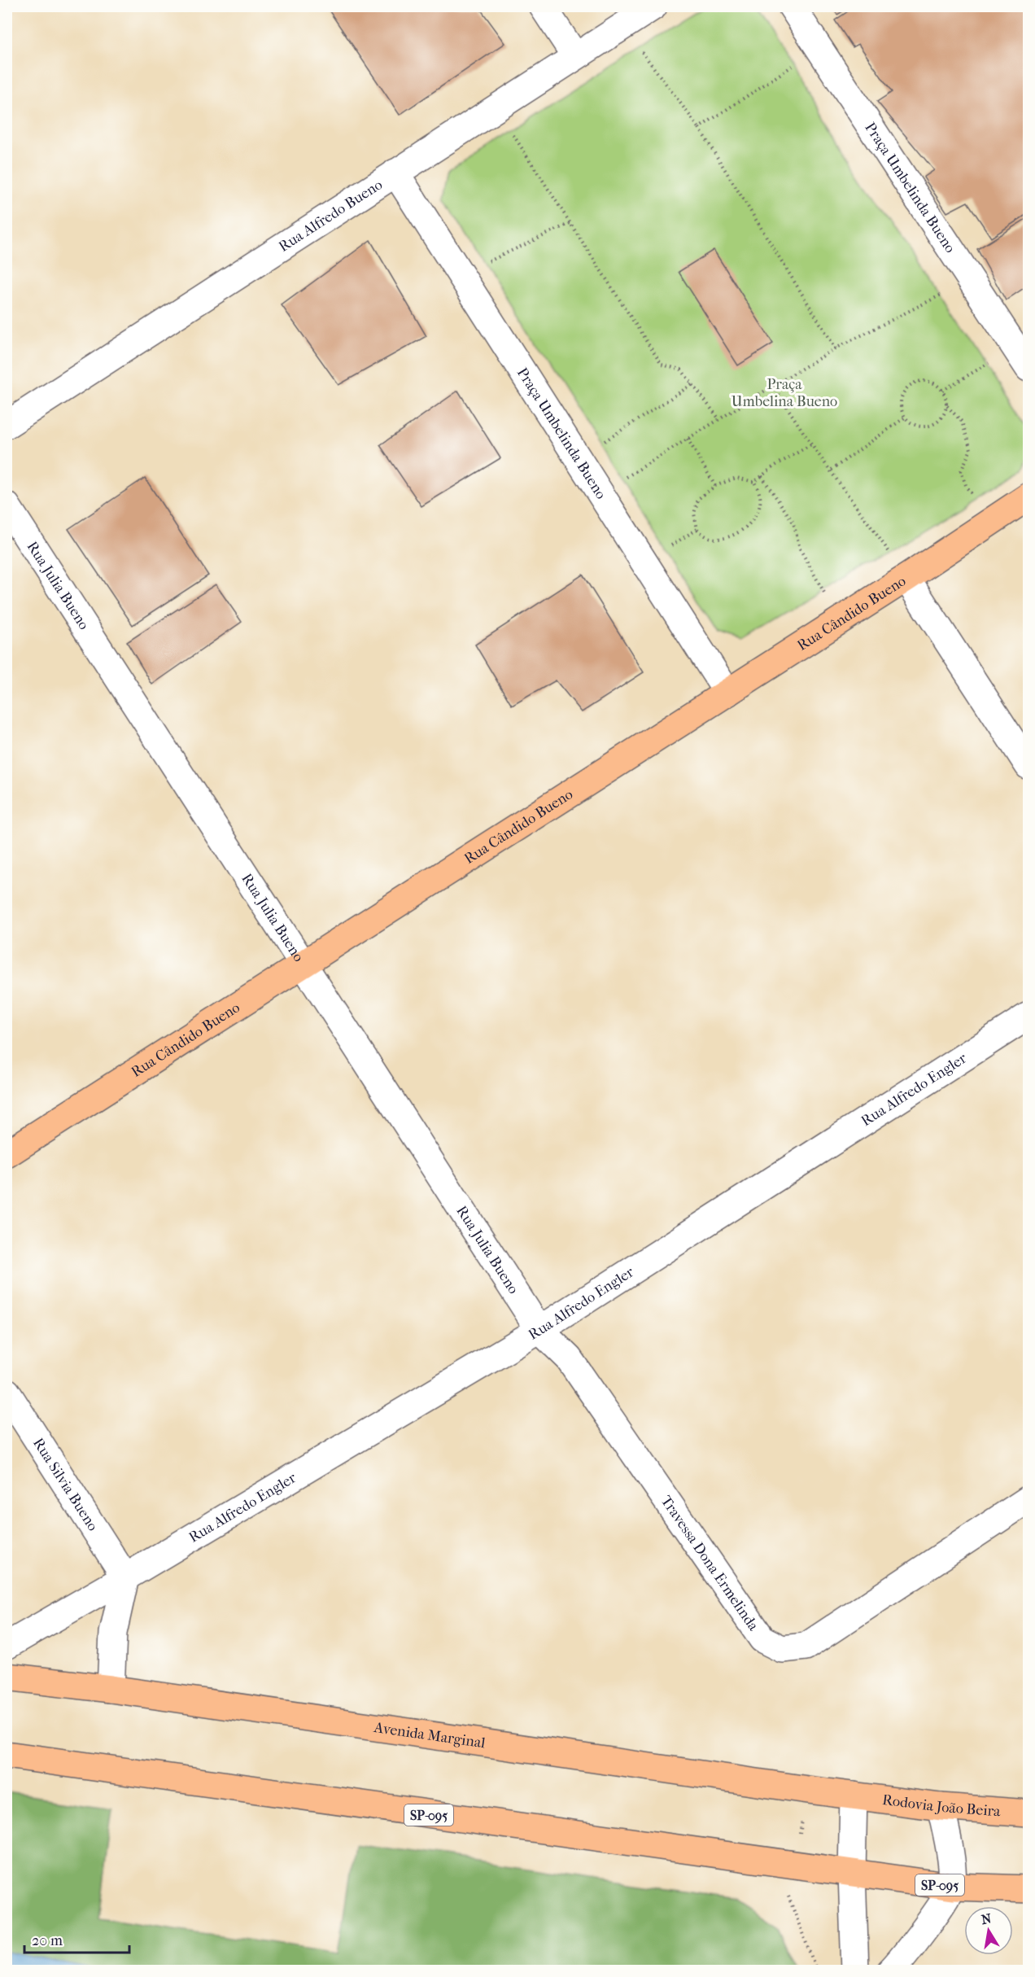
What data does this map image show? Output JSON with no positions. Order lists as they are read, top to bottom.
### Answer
{
  "streets": {
    "main road": [
      "Rua Cândido Bueno",
      "Avenida Marginal",
      "Rodovia João Beira",
      "SP-095"
    ],
    "street": [
      "Praça Umbelinda Bueno",
      "Rua Alfredo Bueno",
      "Rua Julia Bueno",
      "Rua Alfredo Engler",
      "Rua Silvia Bueno",
      "Travessa Dona Ermelinda"
    ]
  },
  "crossings": [
    ["Praça Umbelinda Bueno", "Rua Alfredo Bueno"],
    ["Praça Umbelinda Bueno", "Rua Cândido Bueno"],
    ["Rua Julia Bueno", "Rua Cândido Bueno"],
    ["Rua Julia Bueno", "Rua Alfredo Engler"],
    ["Rua Julia Bueno", "Travessa Dona Ermelinda"],
    ["Rua Alfredo Engler", "Rua Silvia Bueno"],
    ["Rua Alfredo Engler", "Travessa Dona Ermelinda"],
    ["Avenida Marginal", "Rodovia João Beira"]
  ],
  "parks": ["Praça Umbelina Bueno"],
  "scale_bar": "20 m",
  "north": "top"
}
